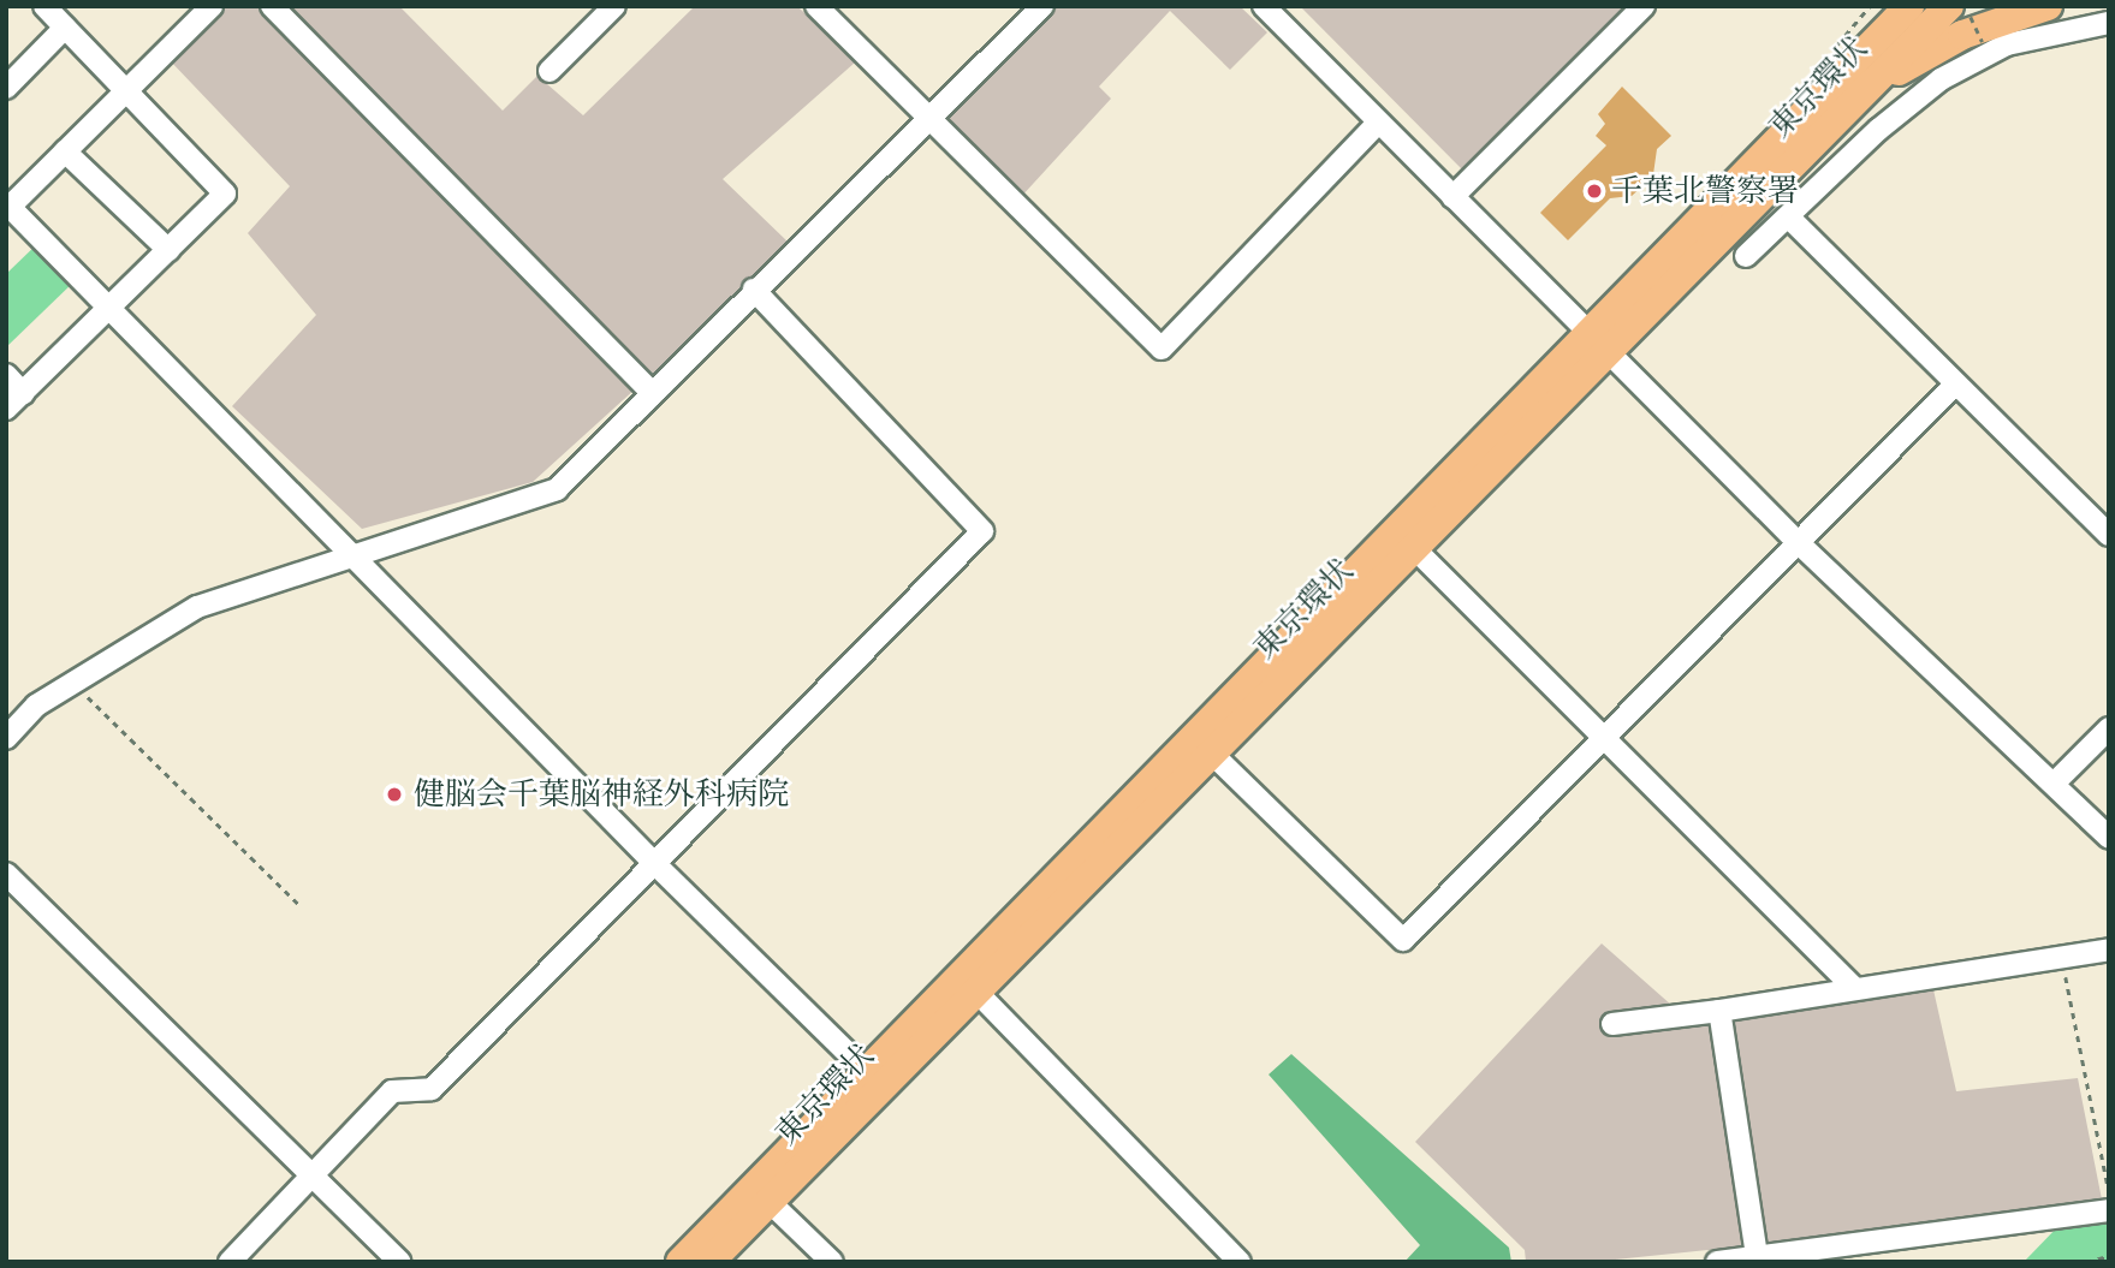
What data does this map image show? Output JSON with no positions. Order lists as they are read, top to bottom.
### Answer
{
  "streets": {
    "highway": ["東京環状"]
  },
  "places": ["千葉北警察署", "健脳会千葉脳神経外科病院"]
}
